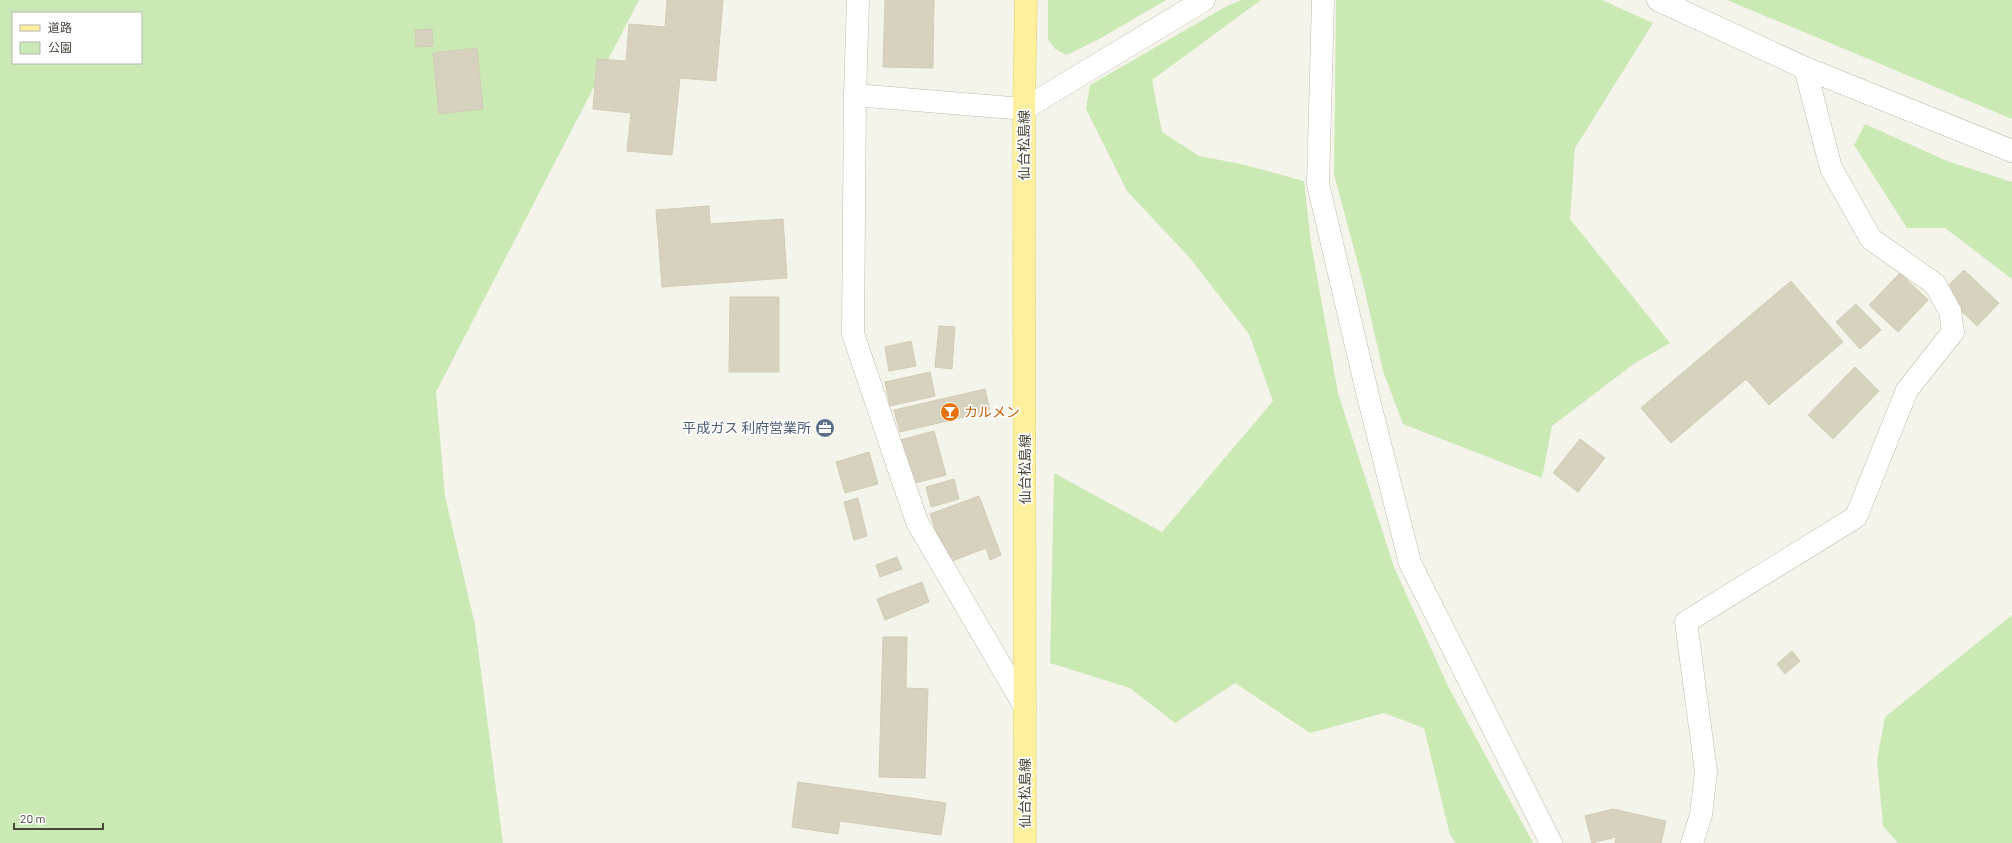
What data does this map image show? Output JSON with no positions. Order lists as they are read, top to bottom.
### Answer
{
  "streets": {
    "main road": ["仙台松島線"]
  },
  "places": {
    "bar": ["カルメン"],
    "office": ["平成ガス 利府営業所"]
  },
  "legend": ["道路", "公園"],
  "scale_bar": "20 m"
}
